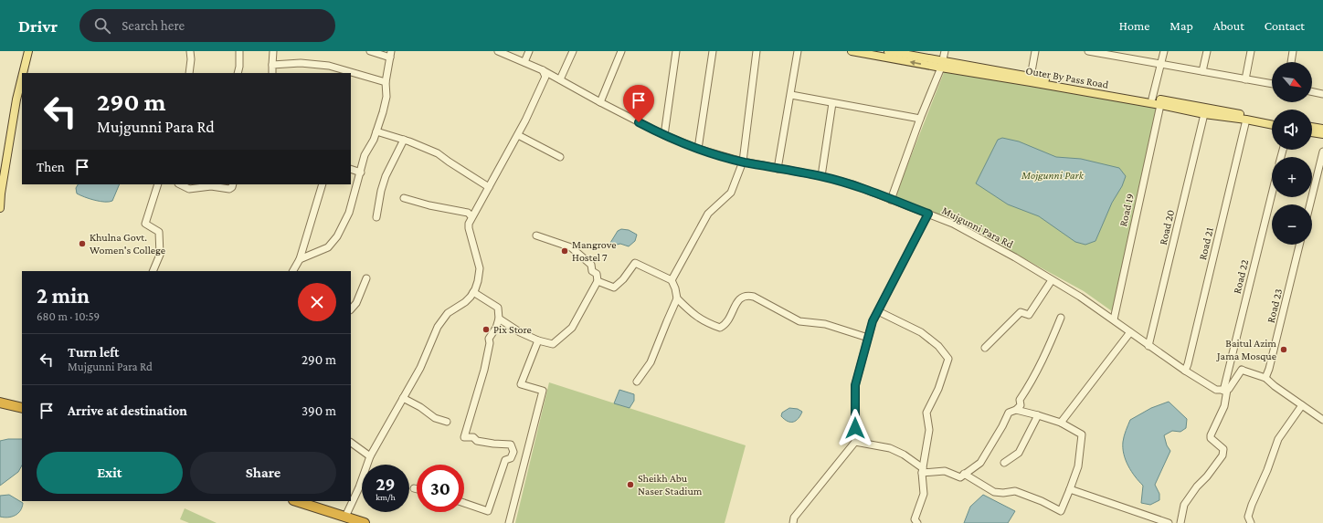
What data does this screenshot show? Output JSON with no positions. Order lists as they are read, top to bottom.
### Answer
{
  "streets": {
    "main road": ["Outer By Pass Road"],
    "street": [
      "Road 19",
      "Mujgunni Para Rd",
      "Road 20",
      "Road 21",
      "Road 22",
      "Road 23"
    ]
  },
  "crossings": [
    ["Outer By Pass Road", "Road 19"],
    ["Outer By Pass Road", "Road 20"],
    ["Outer By Pass Road", "Road 21"],
    ["Road 19", "Mujgunni Para Rd"],
    ["Mujgunni Para Rd", "Road 20"],
    ["Mujgunni Para Rd", "Road 21"],
    ["Mujgunni Para Rd", "Road 22"]
  ],
  "parks": ["Mojgunni Park"],
  "places": [
    "Khulna Govt. Women's College",
    "Mangrove Hostel 7",
    "Pix Store",
    "Baitul Azim Jama Mosque",
    "Sheikh Abu Naser Stadium"
  ],
  "north": "bottom right",
  "page": {
    "header": "Drivr",
    "search": "Search here",
    "nav": [
      "Home",
      "Map",
      "About",
      "Contact"
    ],
    "map_buttons": ["+", "−"],
    "turn": ["290 m", "Mujgunni Para Rd"],
    "then": "Then",
    "heading": ["2 min", "680 m · 10:59"],
    "list": [
      {
        "name": "Turn left",
        "note": "Mujgunni Para Rd",
        "value": "290 m"
      },
      {
        "name": "Arrive at destination",
        "value": "390 m"
      }
    ],
    "buttons": ["Exit", "Share"],
    "speed": "29 km/h",
    "limit": "30"
  }
}
